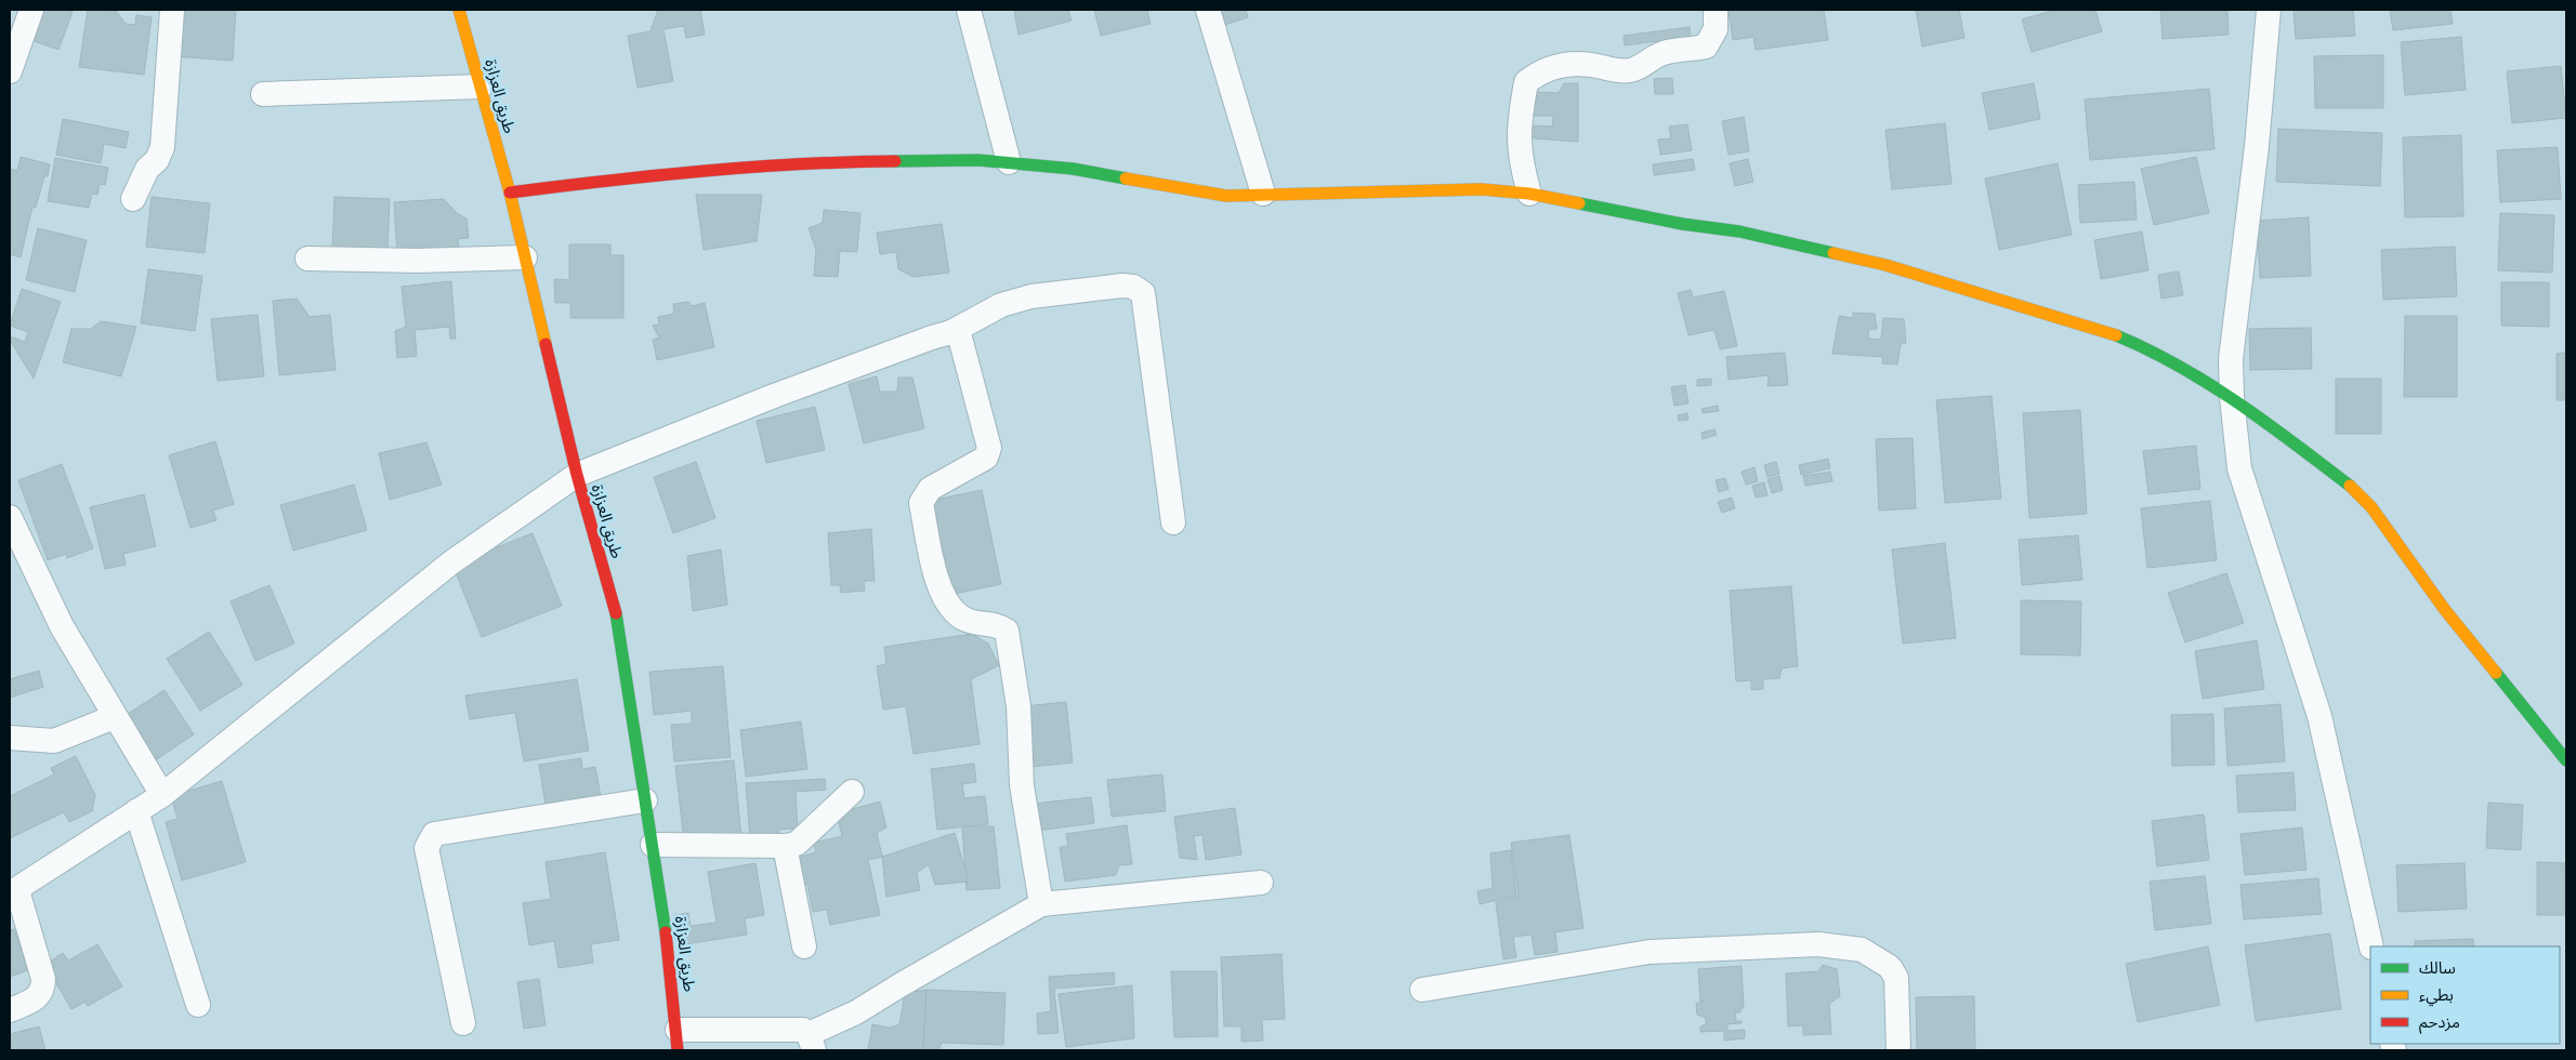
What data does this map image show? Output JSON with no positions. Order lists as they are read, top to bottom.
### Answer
{
  "streets": {
    "street": ["طريق العزازة"]
  },
  "legend": ["سالك", "بطيء", "مزدحم"]
}
